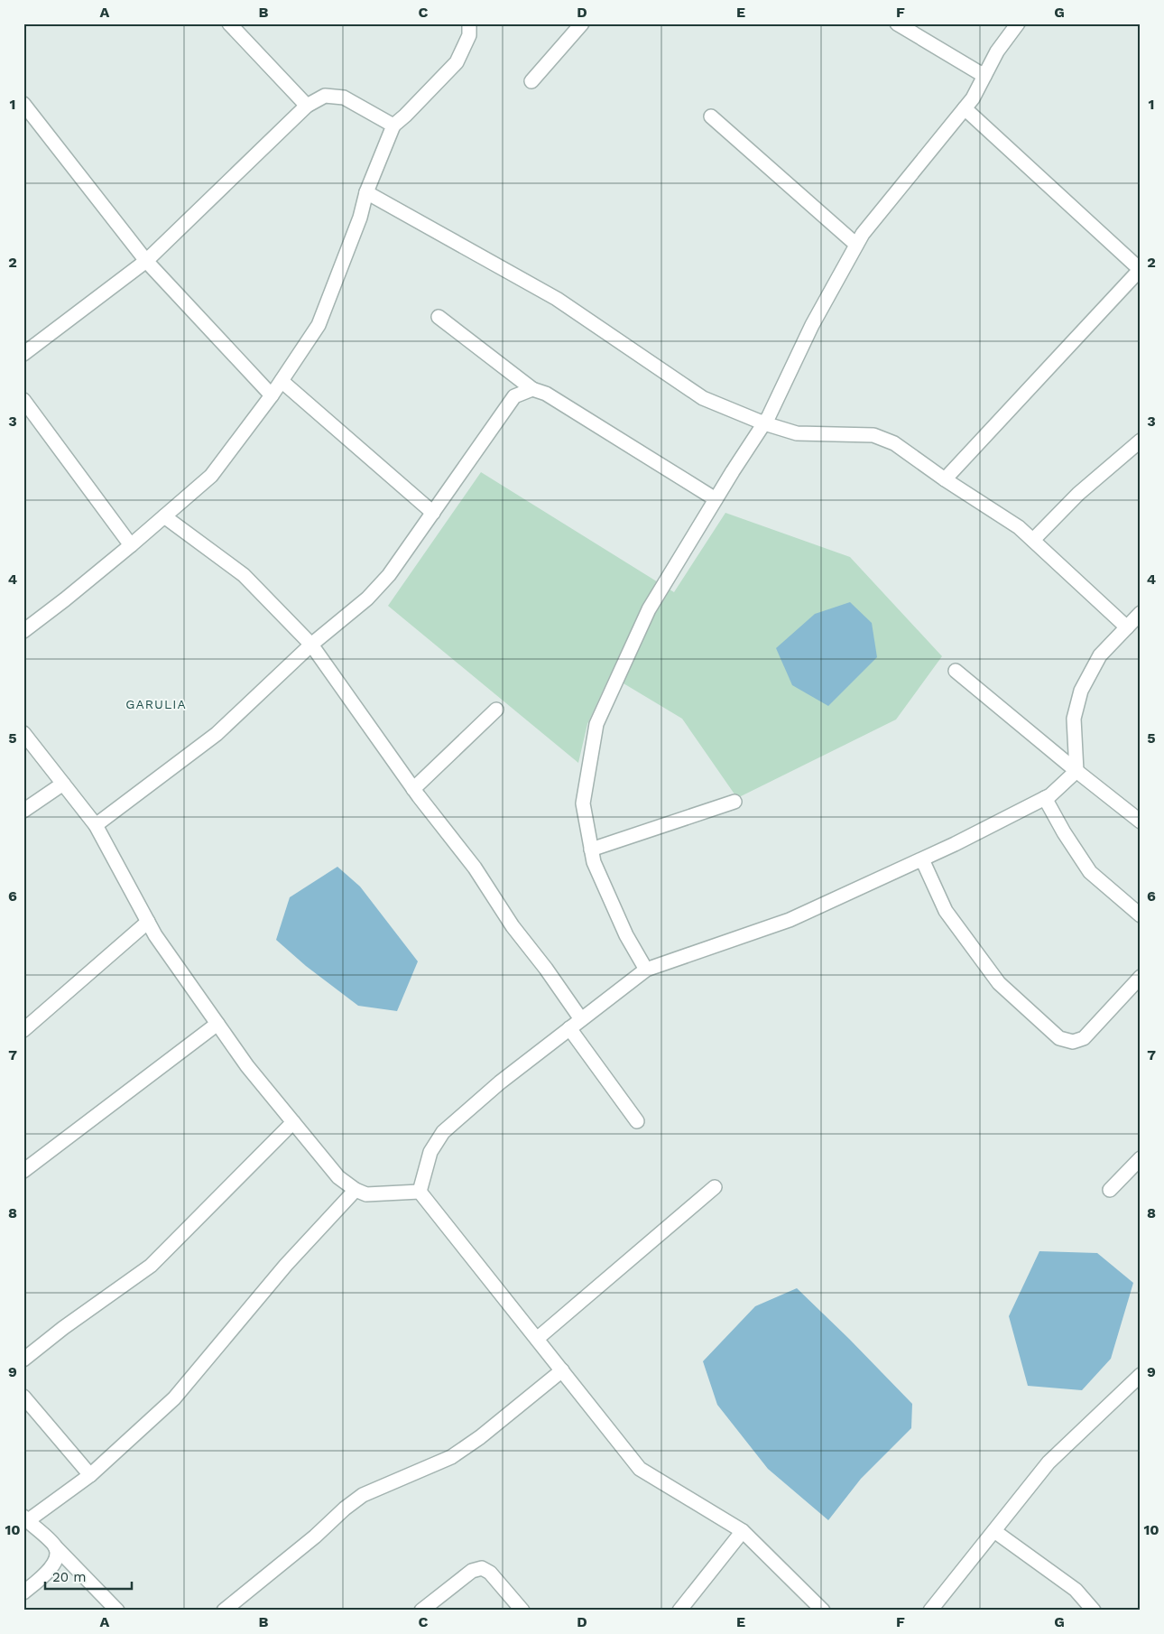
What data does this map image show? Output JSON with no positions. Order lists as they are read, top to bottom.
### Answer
{
  "districts": ["GARULIA"],
  "scale_bar": "20 m",
  "grid": {
    "columns": [
      "A",
      "B",
      "C",
      "D",
      "E",
      "F",
      "G"
    ],
    "rows": [
      "1",
      "2",
      "3",
      "4",
      "5",
      "6",
      "7",
      "8",
      "9",
      "10"
    ]
  }
}
